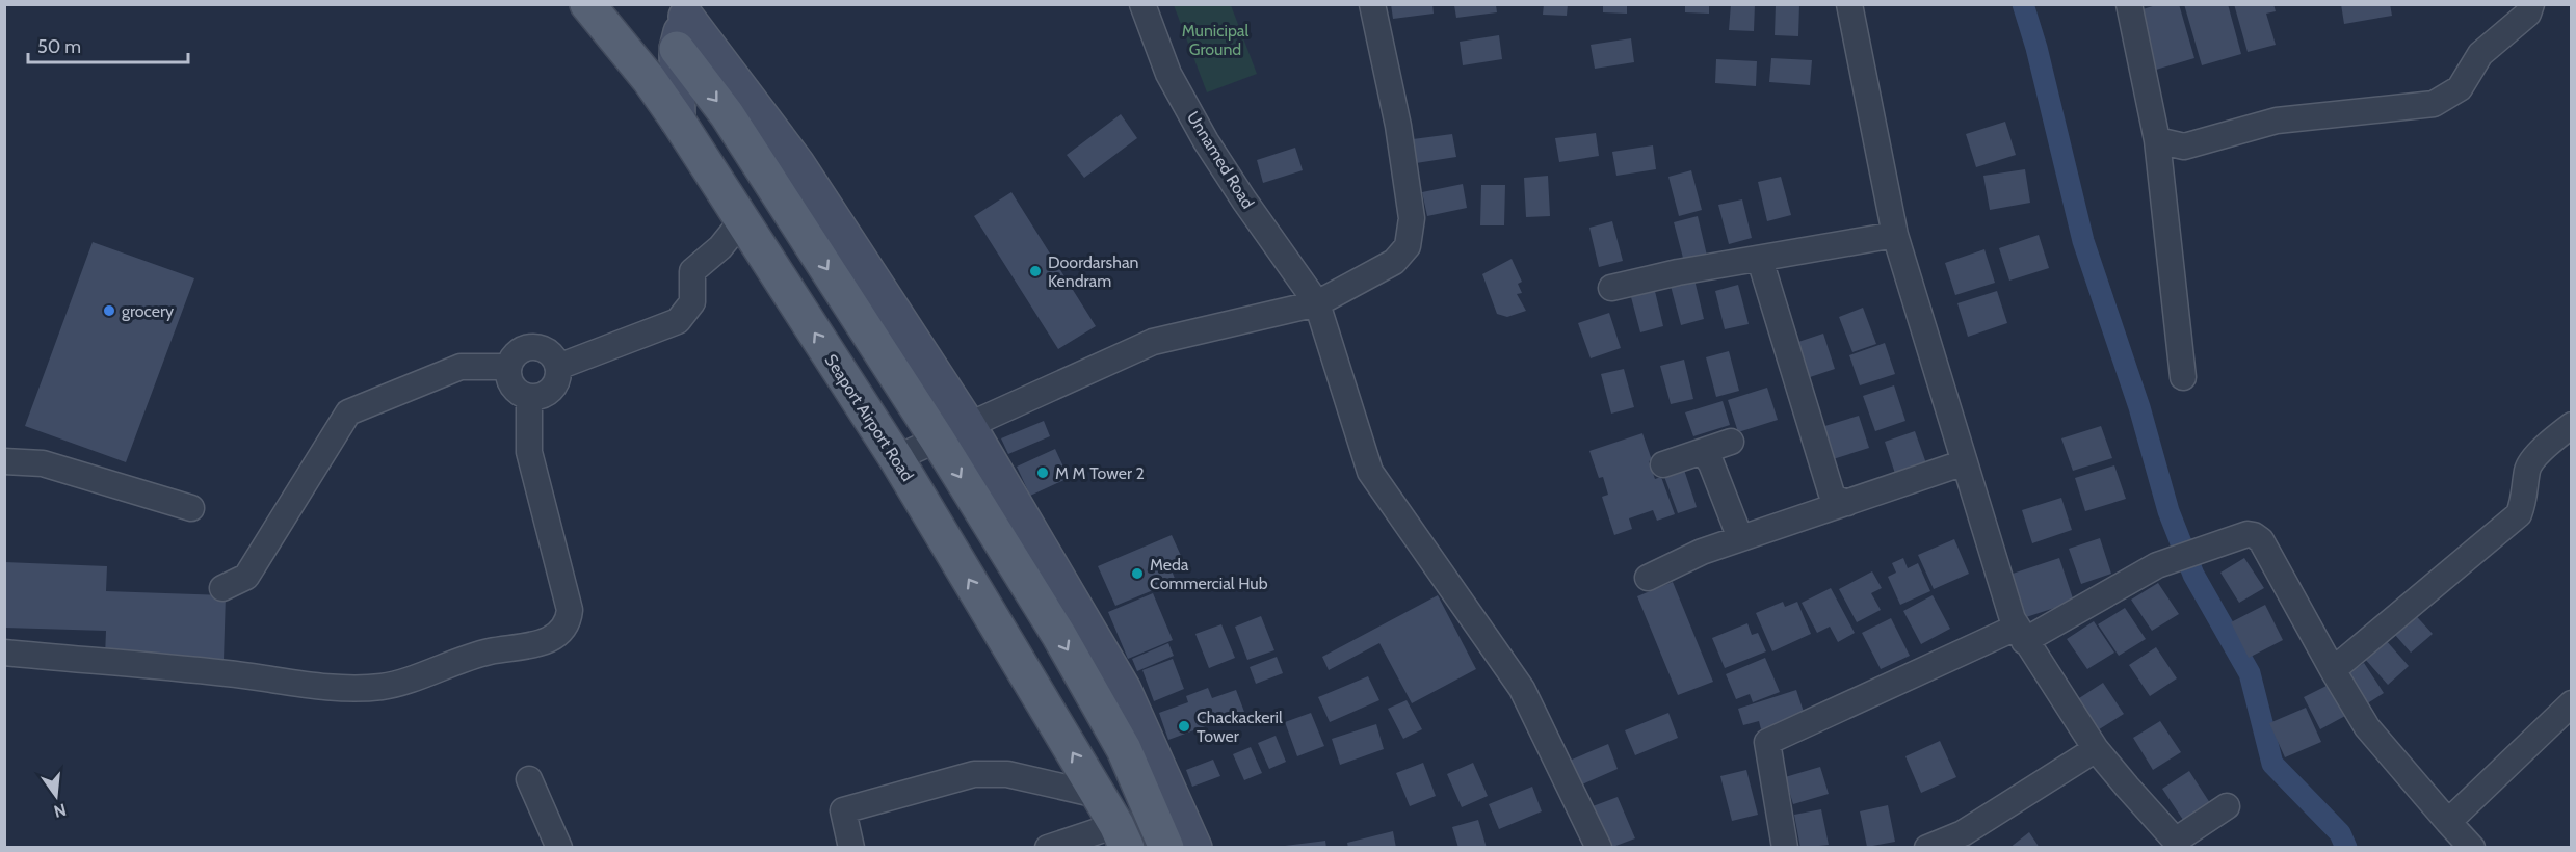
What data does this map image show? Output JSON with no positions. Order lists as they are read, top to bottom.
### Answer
{
  "streets": {
    "main road": ["Seaport Airport Road"],
    "street": ["Unnamed Road"]
  },
  "parks": ["Municipal Ground"],
  "places": [
    "Doordarshan Kendram",
    "grocery",
    "M M Tower 2",
    "Meda Commercial Hub",
    "Chackackeril Tower"
  ],
  "scale_bar": "50 m",
  "north": "bottom"
}
